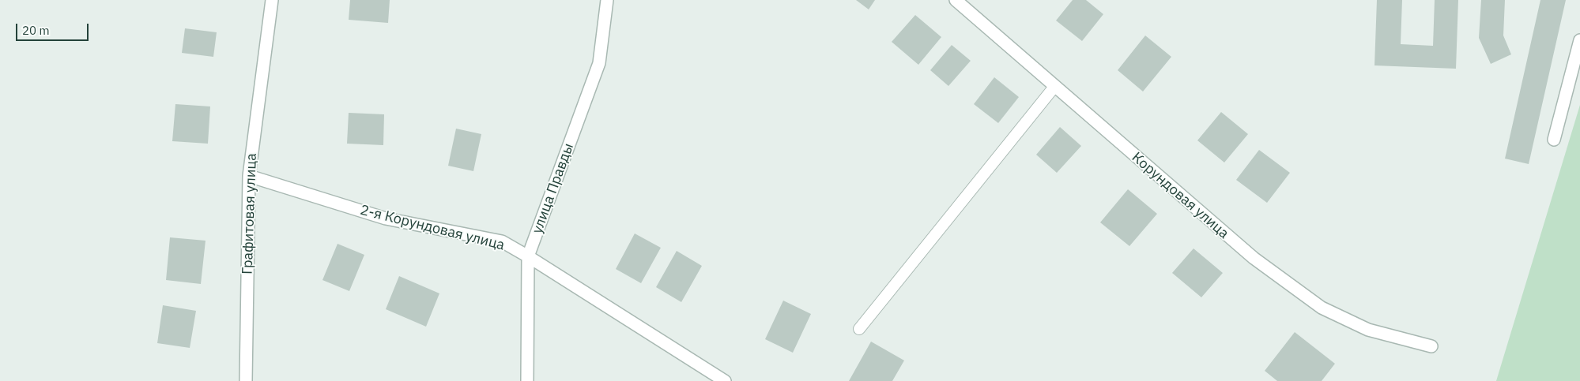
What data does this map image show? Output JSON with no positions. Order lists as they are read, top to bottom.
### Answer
{
  "streets": {
    "street": [
      "улица Правды",
      "Корундовая улица",
      "Графитовая улица",
      "2-я Корундовая улица"
    ]
  },
  "crossings": [
    ["улица Правды", "2-я Корундовая улица"],
    ["Графитовая улица", "2-я Корундовая улица"]
  ],
  "scale_bar": "20 m"
}
